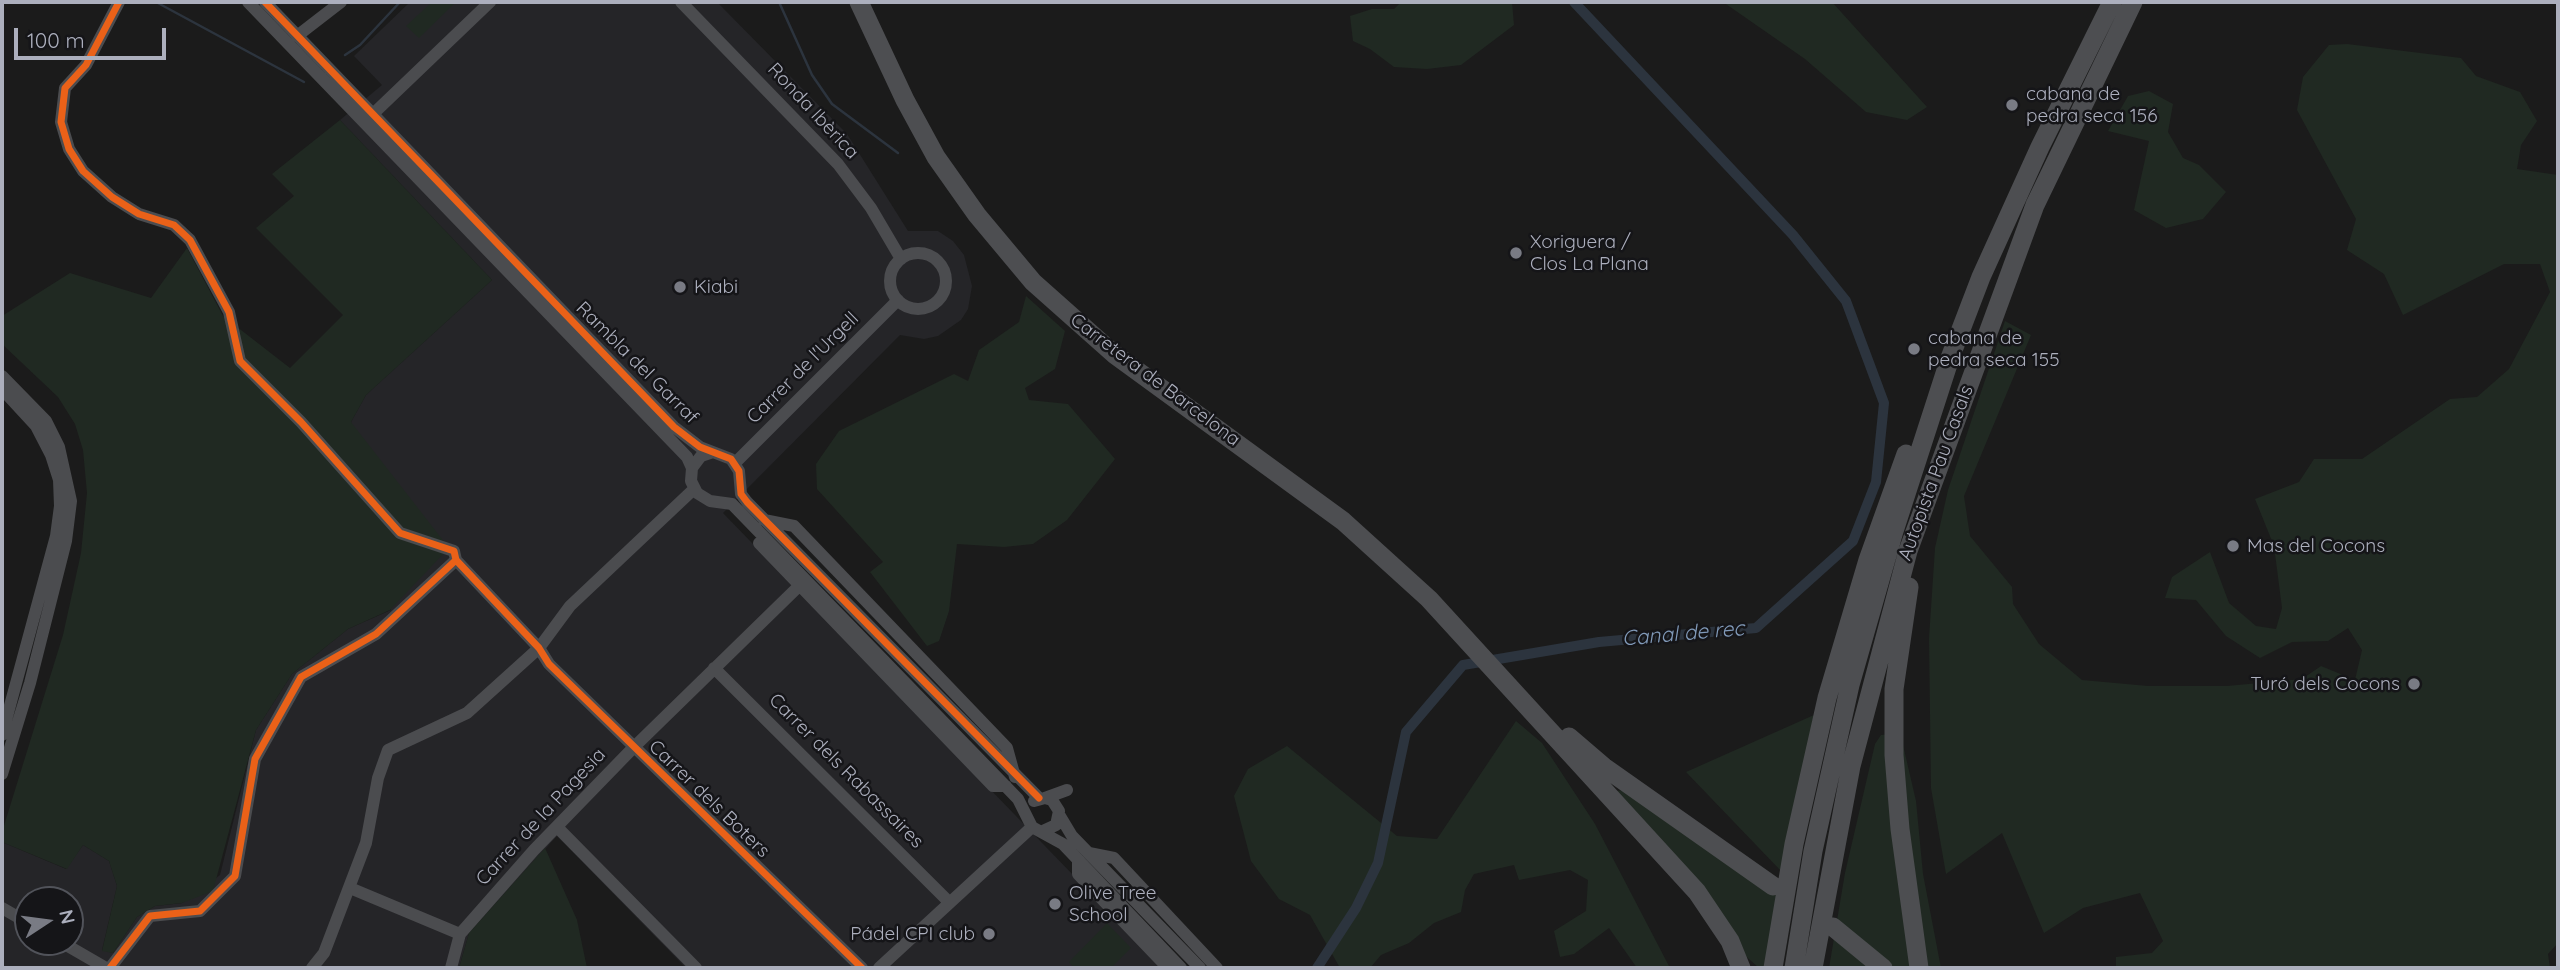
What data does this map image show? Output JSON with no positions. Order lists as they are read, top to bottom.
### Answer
{
  "streets": {
    "highway": ["Carretera de Barcelona", "Autopista Pau Casals"],
    "street": [
      "Ronda Ibèrica",
      "Rambla del Garraf",
      "Carrer de l'Urgell",
      "Carrer dels Rabassaires",
      "Carrer dels Boters",
      "Carrer de la Pagesia"
    ]
  },
  "crossings": [
    ["Ronda Ibèrica", "Carrer de l'Urgell"],
    ["Rambla del Garraf", "Carrer de l'Urgell"],
    ["Carrer dels Rabassaires", "Carrer de la Pagesia"],
    ["Carrer dels Boters", "Carrer de la Pagesia"]
  ],
  "water": ["Canal de rec"],
  "places": [
    "cabana de pedra seca 156",
    "Xoriguera / Clos La Plana",
    "Kiabi",
    "cabana de pedra seca 155",
    "Mas del Cocons",
    "Turó dels Cocons",
    "Olive Tree School",
    "Pádel CPI club"
  ],
  "scale_bar": "100 m",
  "north": "right"
}
